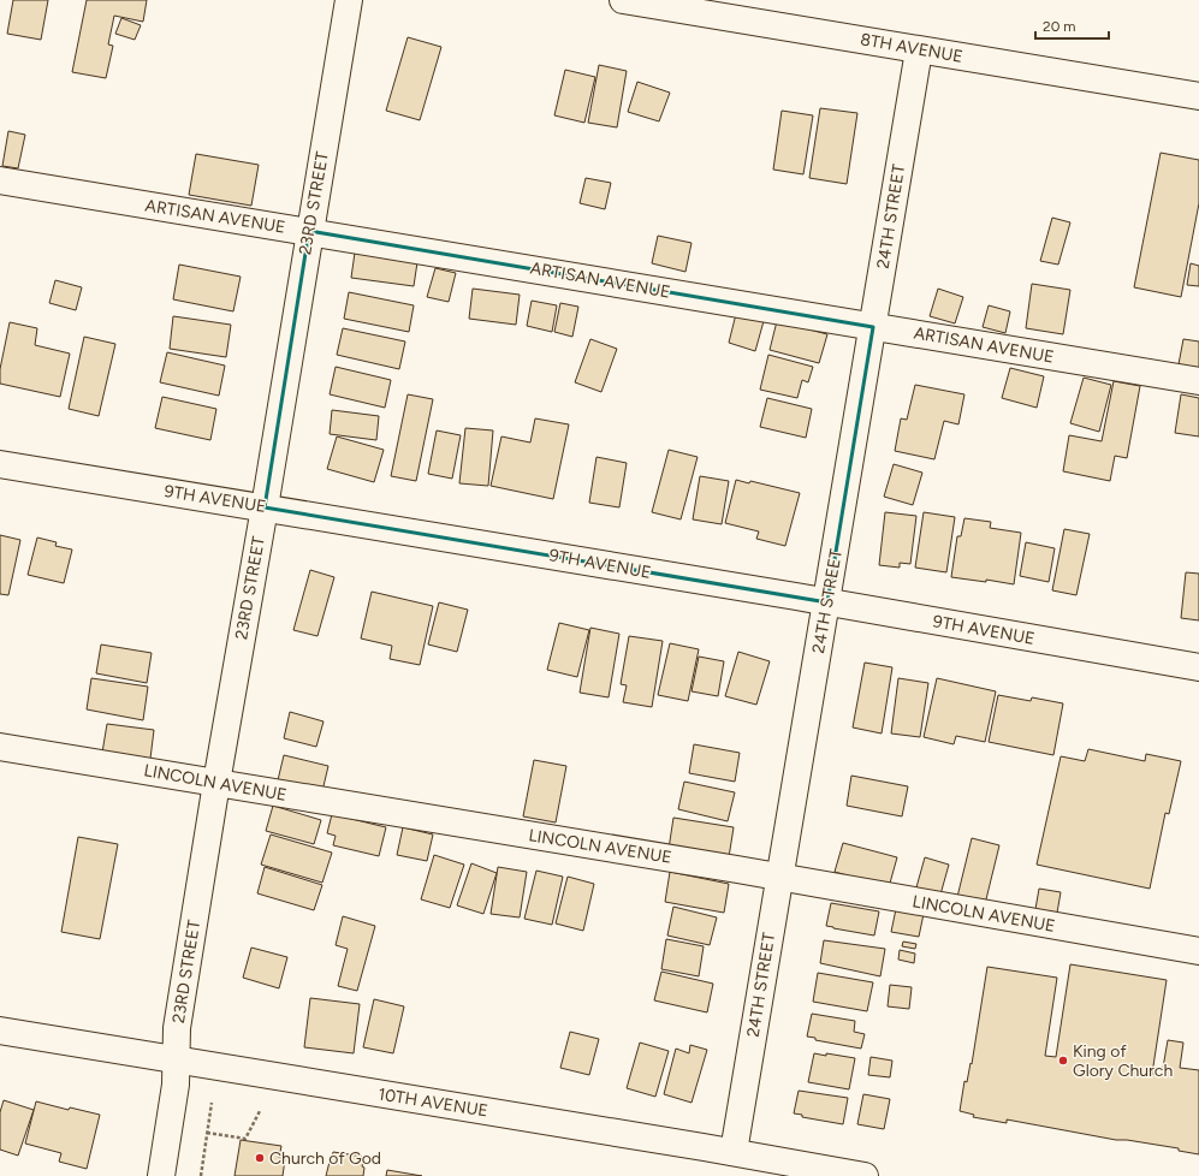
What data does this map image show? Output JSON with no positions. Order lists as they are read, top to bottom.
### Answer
{
  "streets": {
    "street": [
      "8TH AVENUE",
      "23RD STREET",
      "ARTISAN AVENUE",
      "24TH STREET",
      "9TH AVENUE",
      "LINCOLN AVENUE",
      "10TH AVENUE"
    ]
  },
  "crossings": [
    ["8TH AVENUE", "24TH STREET"],
    ["23RD STREET", "ARTISAN AVENUE"],
    ["23RD STREET", "9TH AVENUE"],
    ["23RD STREET", "LINCOLN AVENUE"],
    ["23RD STREET", "10TH AVENUE"],
    ["ARTISAN AVENUE", "24TH STREET"],
    ["24TH STREET", "9TH AVENUE"],
    ["24TH STREET", "LINCOLN AVENUE"],
    ["24TH STREET", "10TH AVENUE"]
  ],
  "places": ["King of Glory Church", "Church of God"],
  "scale_bar": "20 m"
}
